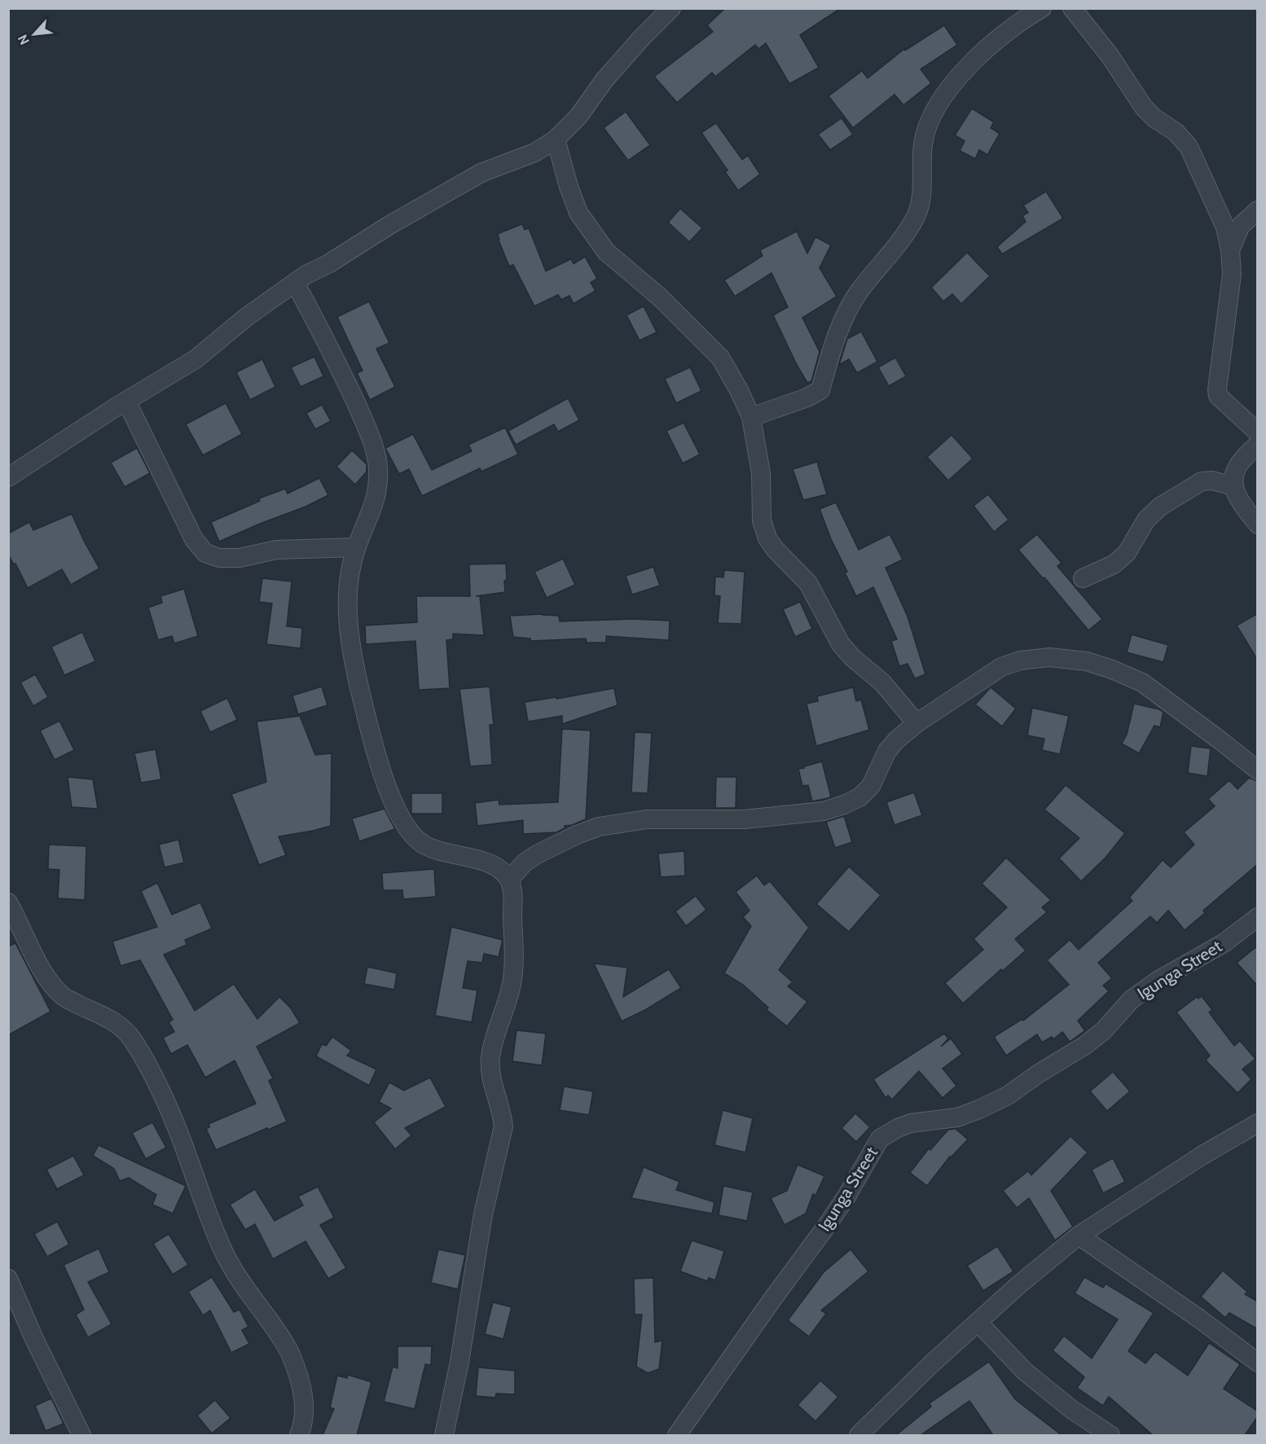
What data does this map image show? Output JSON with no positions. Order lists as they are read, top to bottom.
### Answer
{
  "streets": {
    "street": ["Igunga Street"]
  },
  "north": "bottom left"
}
